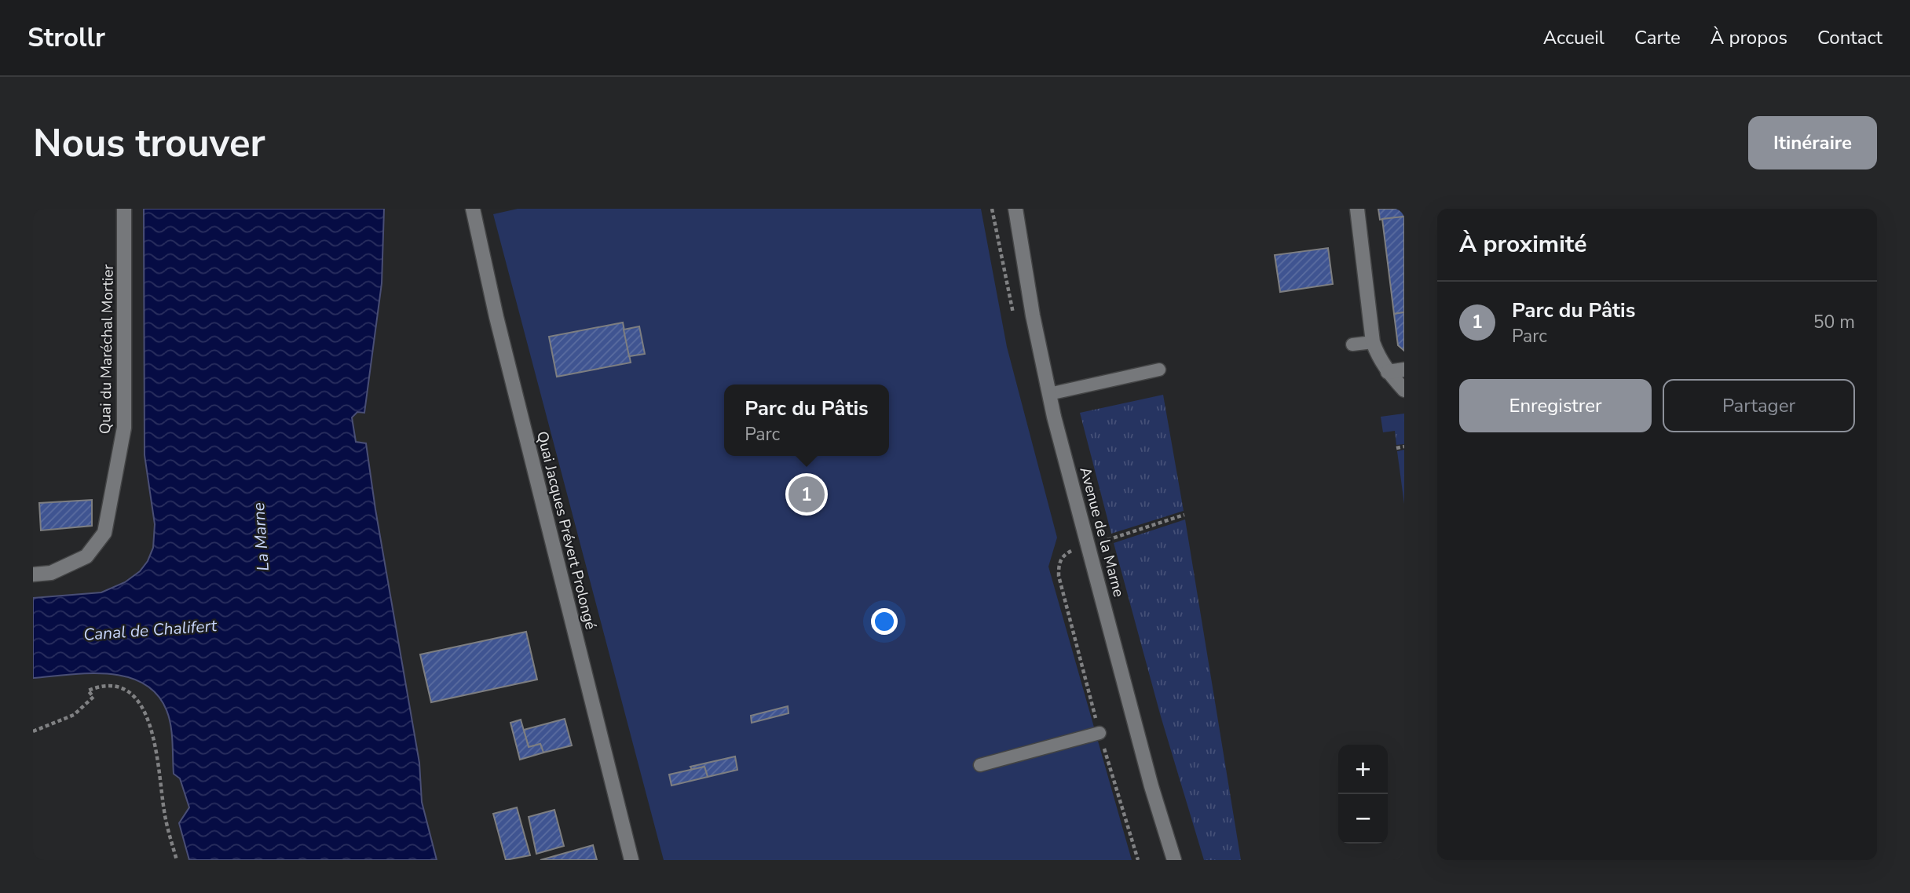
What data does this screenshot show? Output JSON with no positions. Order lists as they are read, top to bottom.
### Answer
{
  "streets": {
    "street": ["Quai du Maréchal Mortier", "Quai Jacques Prévert Prolongé", "Avenue de la Marne"]
  },
  "water": ["La Marne", "Canal de Chalifert"],
  "page": {
    "header": "Strollr",
    "nav": [
      "Accueil",
      "Carte",
      "À propos",
      "Contact"
    ],
    "buttons": [
      "Itinéraire",
      ["Enregistrer", "Partager"]
    ],
    "title": "Nous trouver",
    "heading": "À proximité",
    "list": [
      {
        "mark": "1",
        "name": "Parc du Pâtis",
        "note": "Parc",
        "value": "50 m"
      }
    ],
    "popup": ["Parc du Pâtis", "Parc"],
    "pins": "1",
    "map_buttons": ["+", "−"]
  }
}
